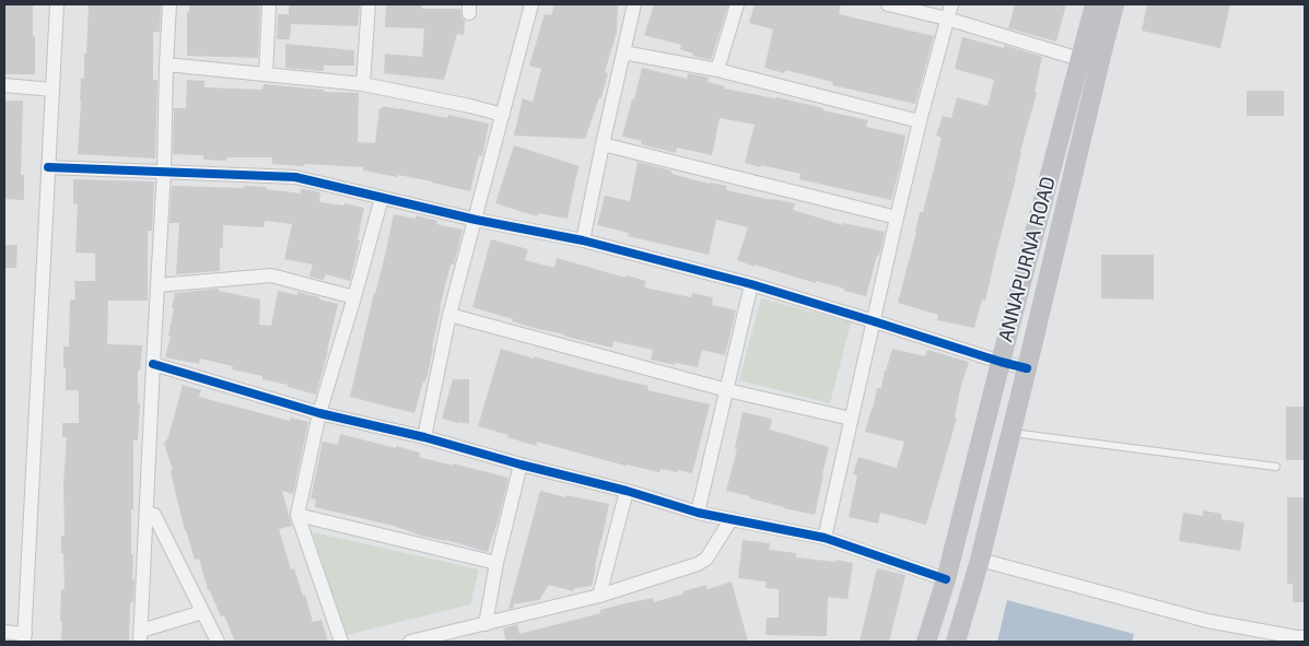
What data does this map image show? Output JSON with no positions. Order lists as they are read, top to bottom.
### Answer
{
  "streets": {
    "main road": ["ANNAPURNA ROAD"]
  }
}
